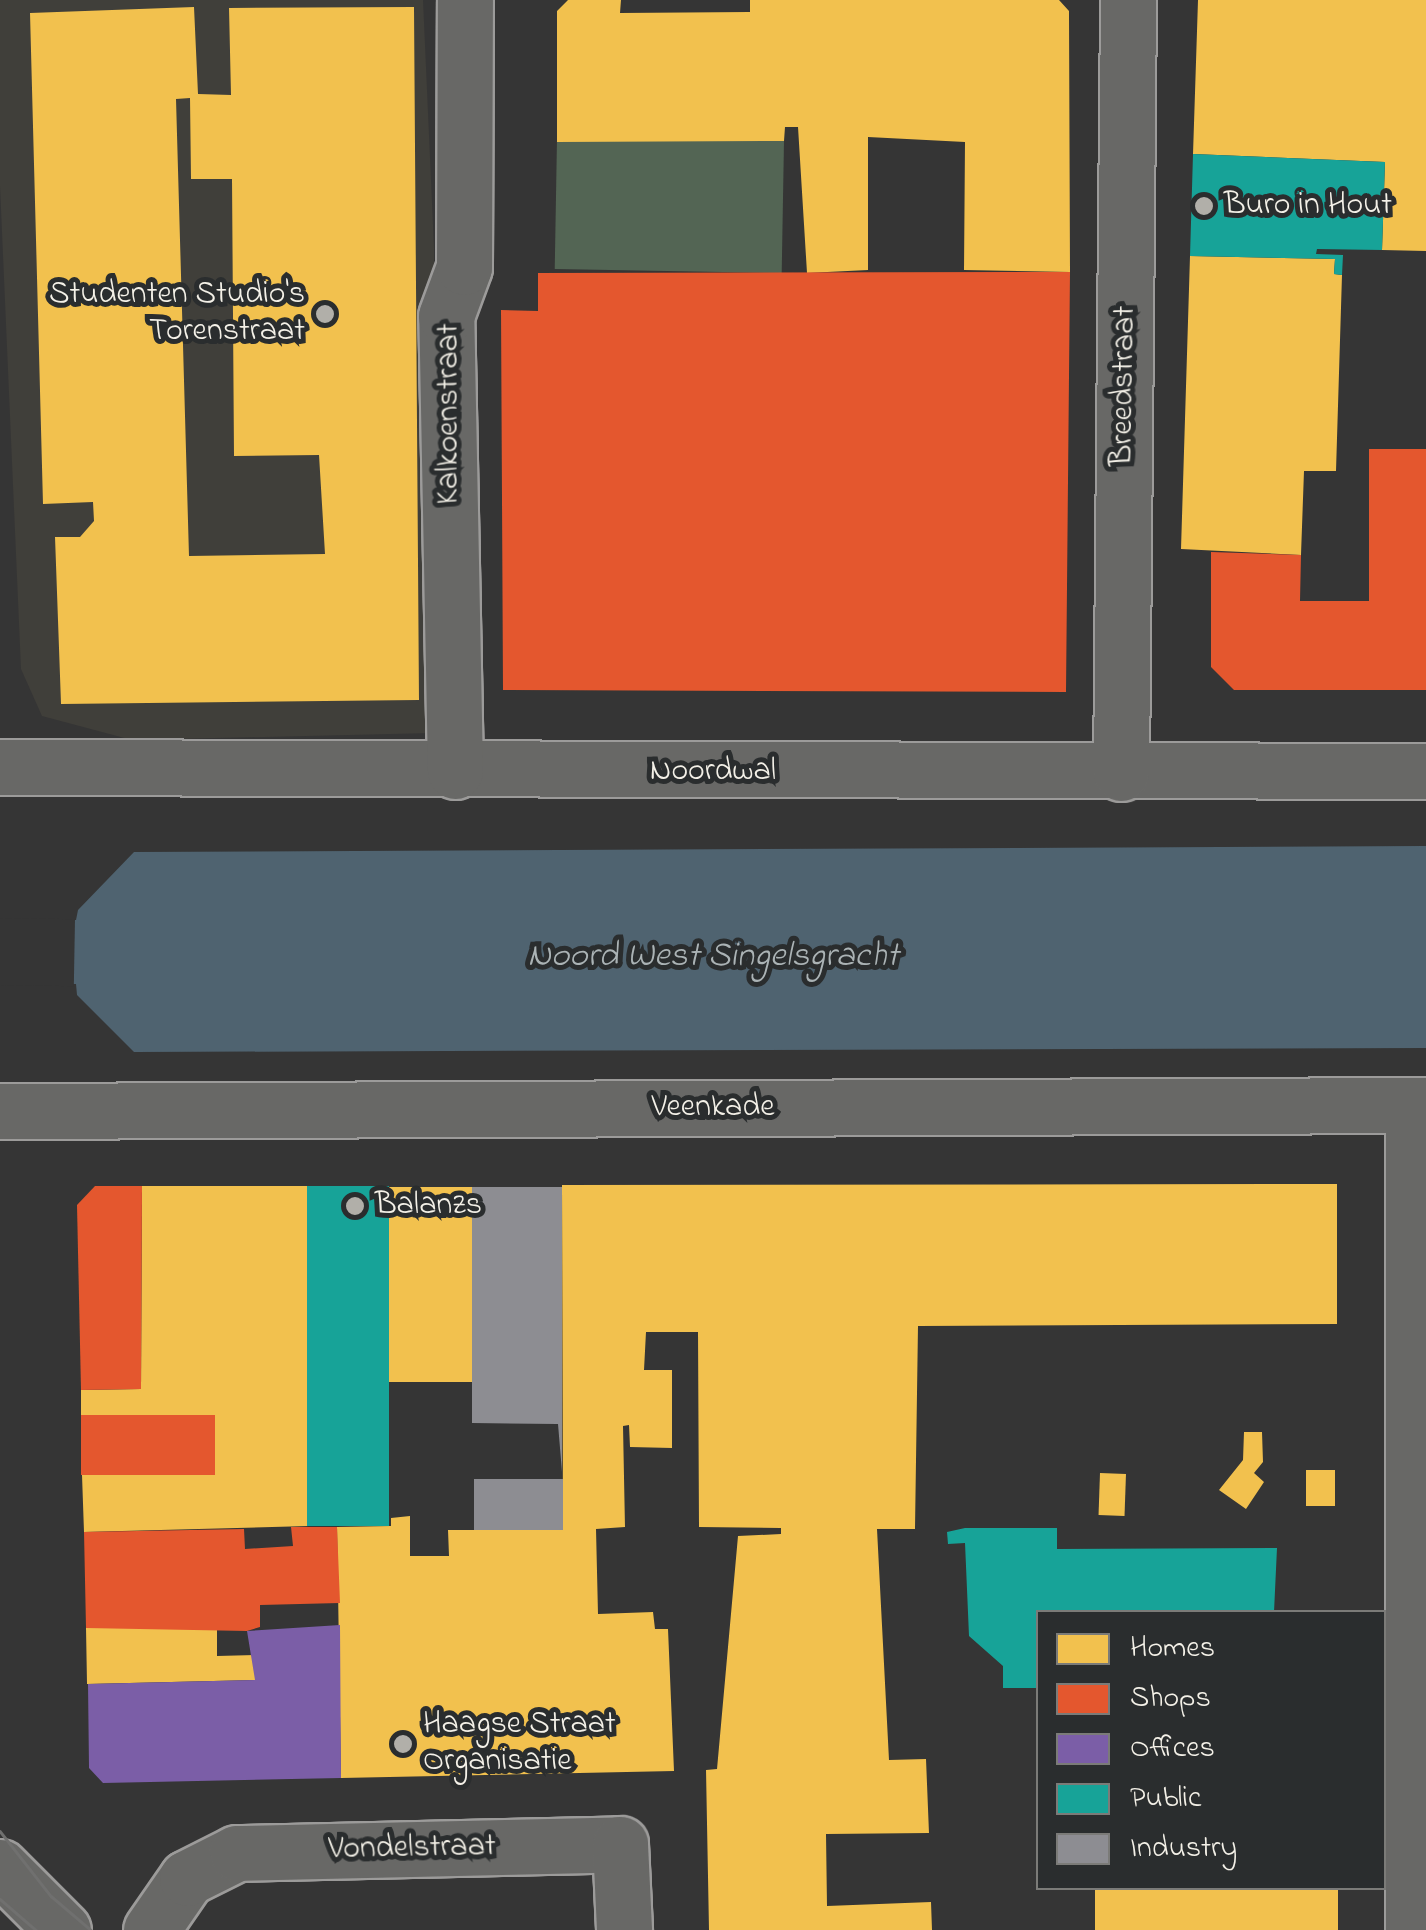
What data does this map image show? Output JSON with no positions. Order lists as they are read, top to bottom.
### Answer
{
  "streets": {
    "street": [
      "Breedstraat",
      "Kalkoenstraat",
      "Noordwal",
      "Veenkade",
      "Vondelstraat"
    ]
  },
  "crossings": [
    ["Breedstraat", "Noordwal"],
    ["Kalkoenstraat", "Noordwal"]
  ],
  "water": ["Noord West Singelsgracht"],
  "places": [
    "Buro in Hout",
    "Studenten Studio's Torenstraat",
    "Balanzs",
    "Haagse Straat Organisatie"
  ],
  "legend": [
    "Homes",
    "Shops",
    "Offices",
    "Public",
    "Industry"
  ]
}
